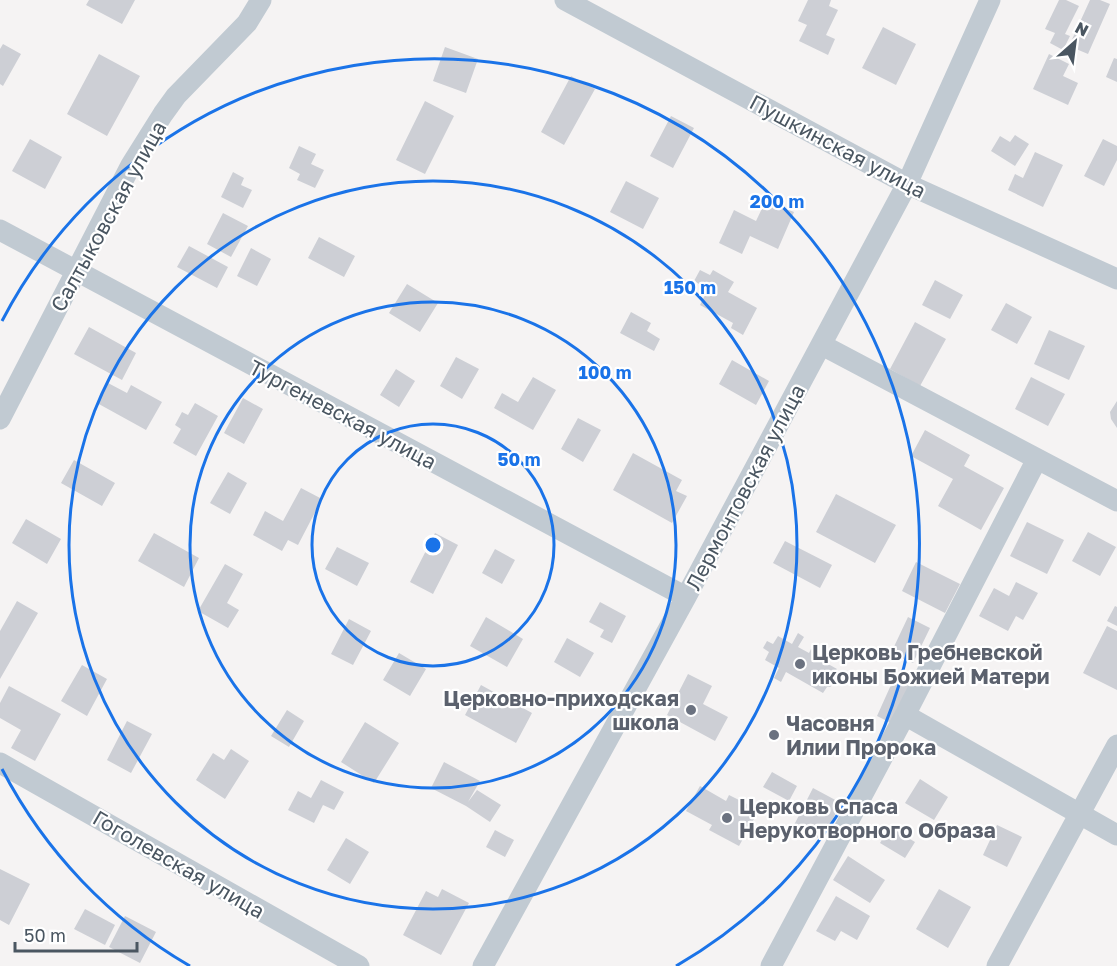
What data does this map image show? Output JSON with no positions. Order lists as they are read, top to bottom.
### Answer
{
  "streets": {
    "street": [
      "Пушкинская улица",
      "Салтыковская улица",
      "Тургеневская улица",
      "Лермонтовская улица",
      "Гоголевская улица"
    ]
  },
  "crossings": [
    ["Пушкинская улица", "Лермонтовская улица"],
    ["Салтыковская улица", "Тургеневская улица"],
    ["Тургеневская улица", "Лермонтовская улица"]
  ],
  "places": [
    "Церковь Гребневской иконы Божией Матери",
    "Церковно-приходская школа",
    "Часовня Илии Пророка",
    "Церковь Спаса Нерукотворного Образа"
  ],
  "scale_bar": "50 m",
  "north": "top right",
  "rings": [
    "200 m",
    "150 m",
    "100 m",
    "50 m"
  ]
}
